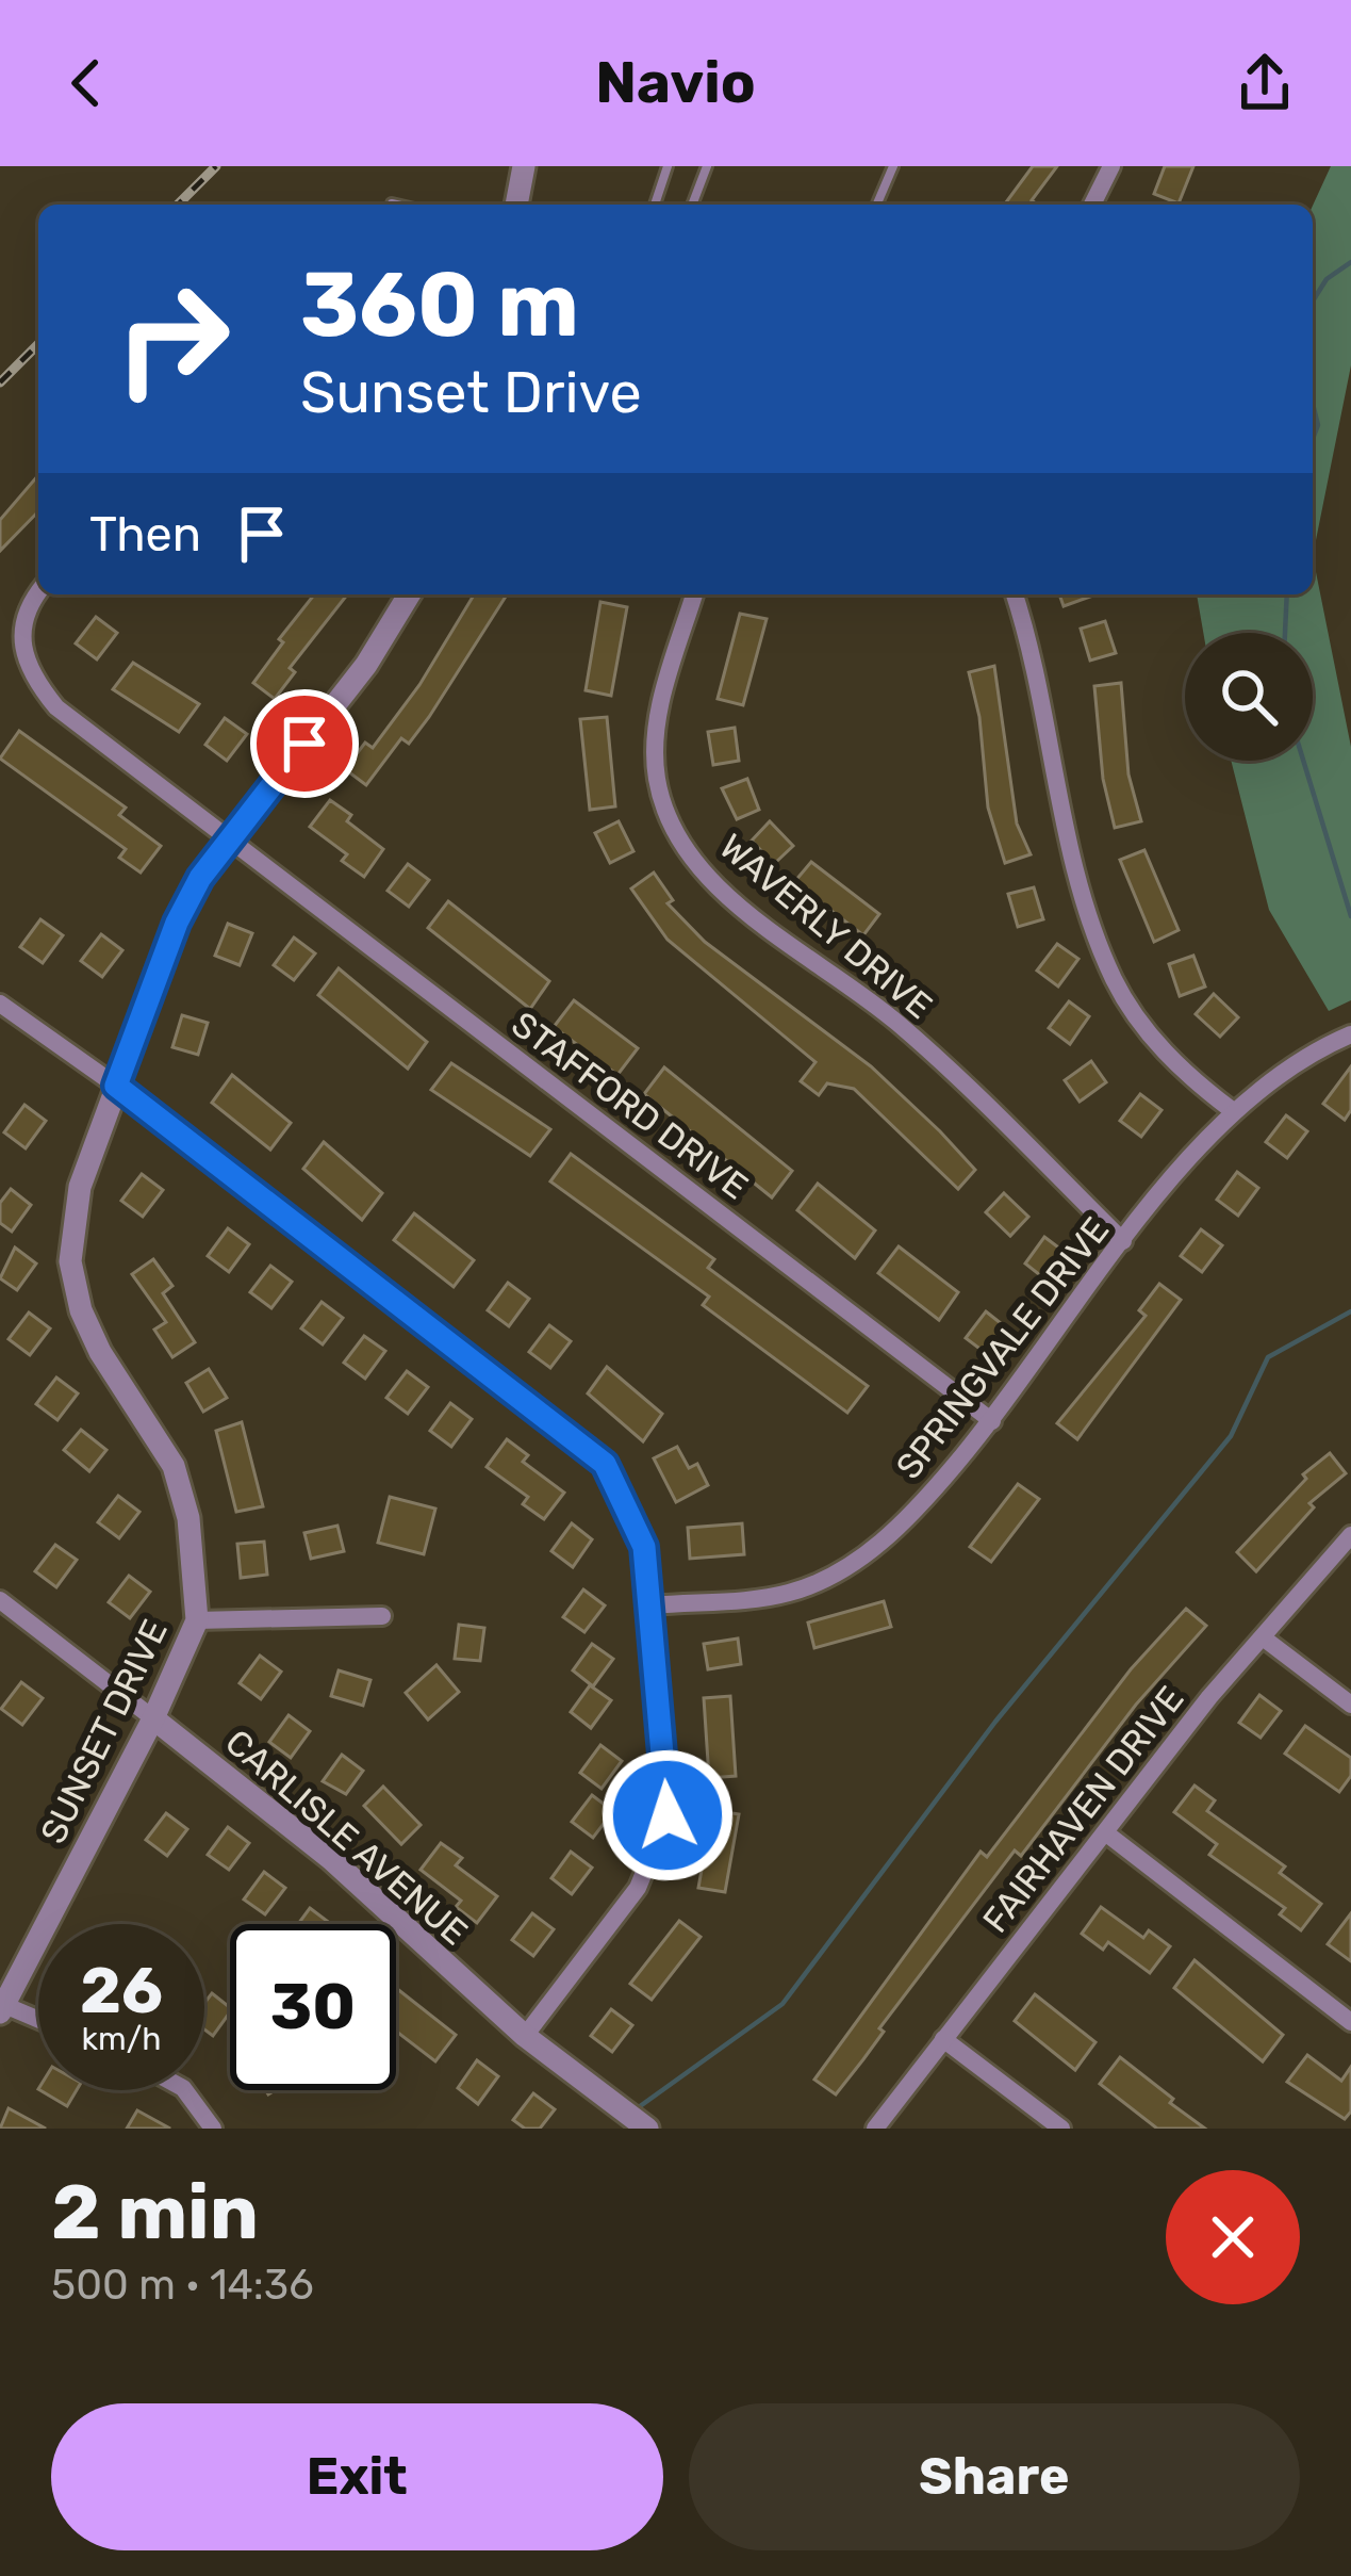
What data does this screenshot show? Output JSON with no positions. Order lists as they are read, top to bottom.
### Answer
{
  "streets": {
    "street": [
      "WAVERLY DRIVE",
      "STAFFORD DRIVE",
      "SPRINGVALE DRIVE",
      "SUNSET DRIVE",
      "FAIRHAVEN DRIVE",
      "CARLISLE AVENUE"
    ]
  },
  "crossings": [
    ["WAVERLY DRIVE", "SPRINGVALE DRIVE"],
    ["STAFFORD DRIVE", "SPRINGVALE DRIVE"],
    ["STAFFORD DRIVE", "SUNSET DRIVE"],
    ["SUNSET DRIVE", "CARLISLE AVENUE"]
  ],
  "page": {
    "header": "Navio",
    "turn": ["360 m", "Sunset Drive"],
    "then": "Then",
    "speed": "26 km/h",
    "limit": "30",
    "heading": ["2 min", "500 m · 14:36"],
    "buttons": ["Exit", "Share"]
  }
}
